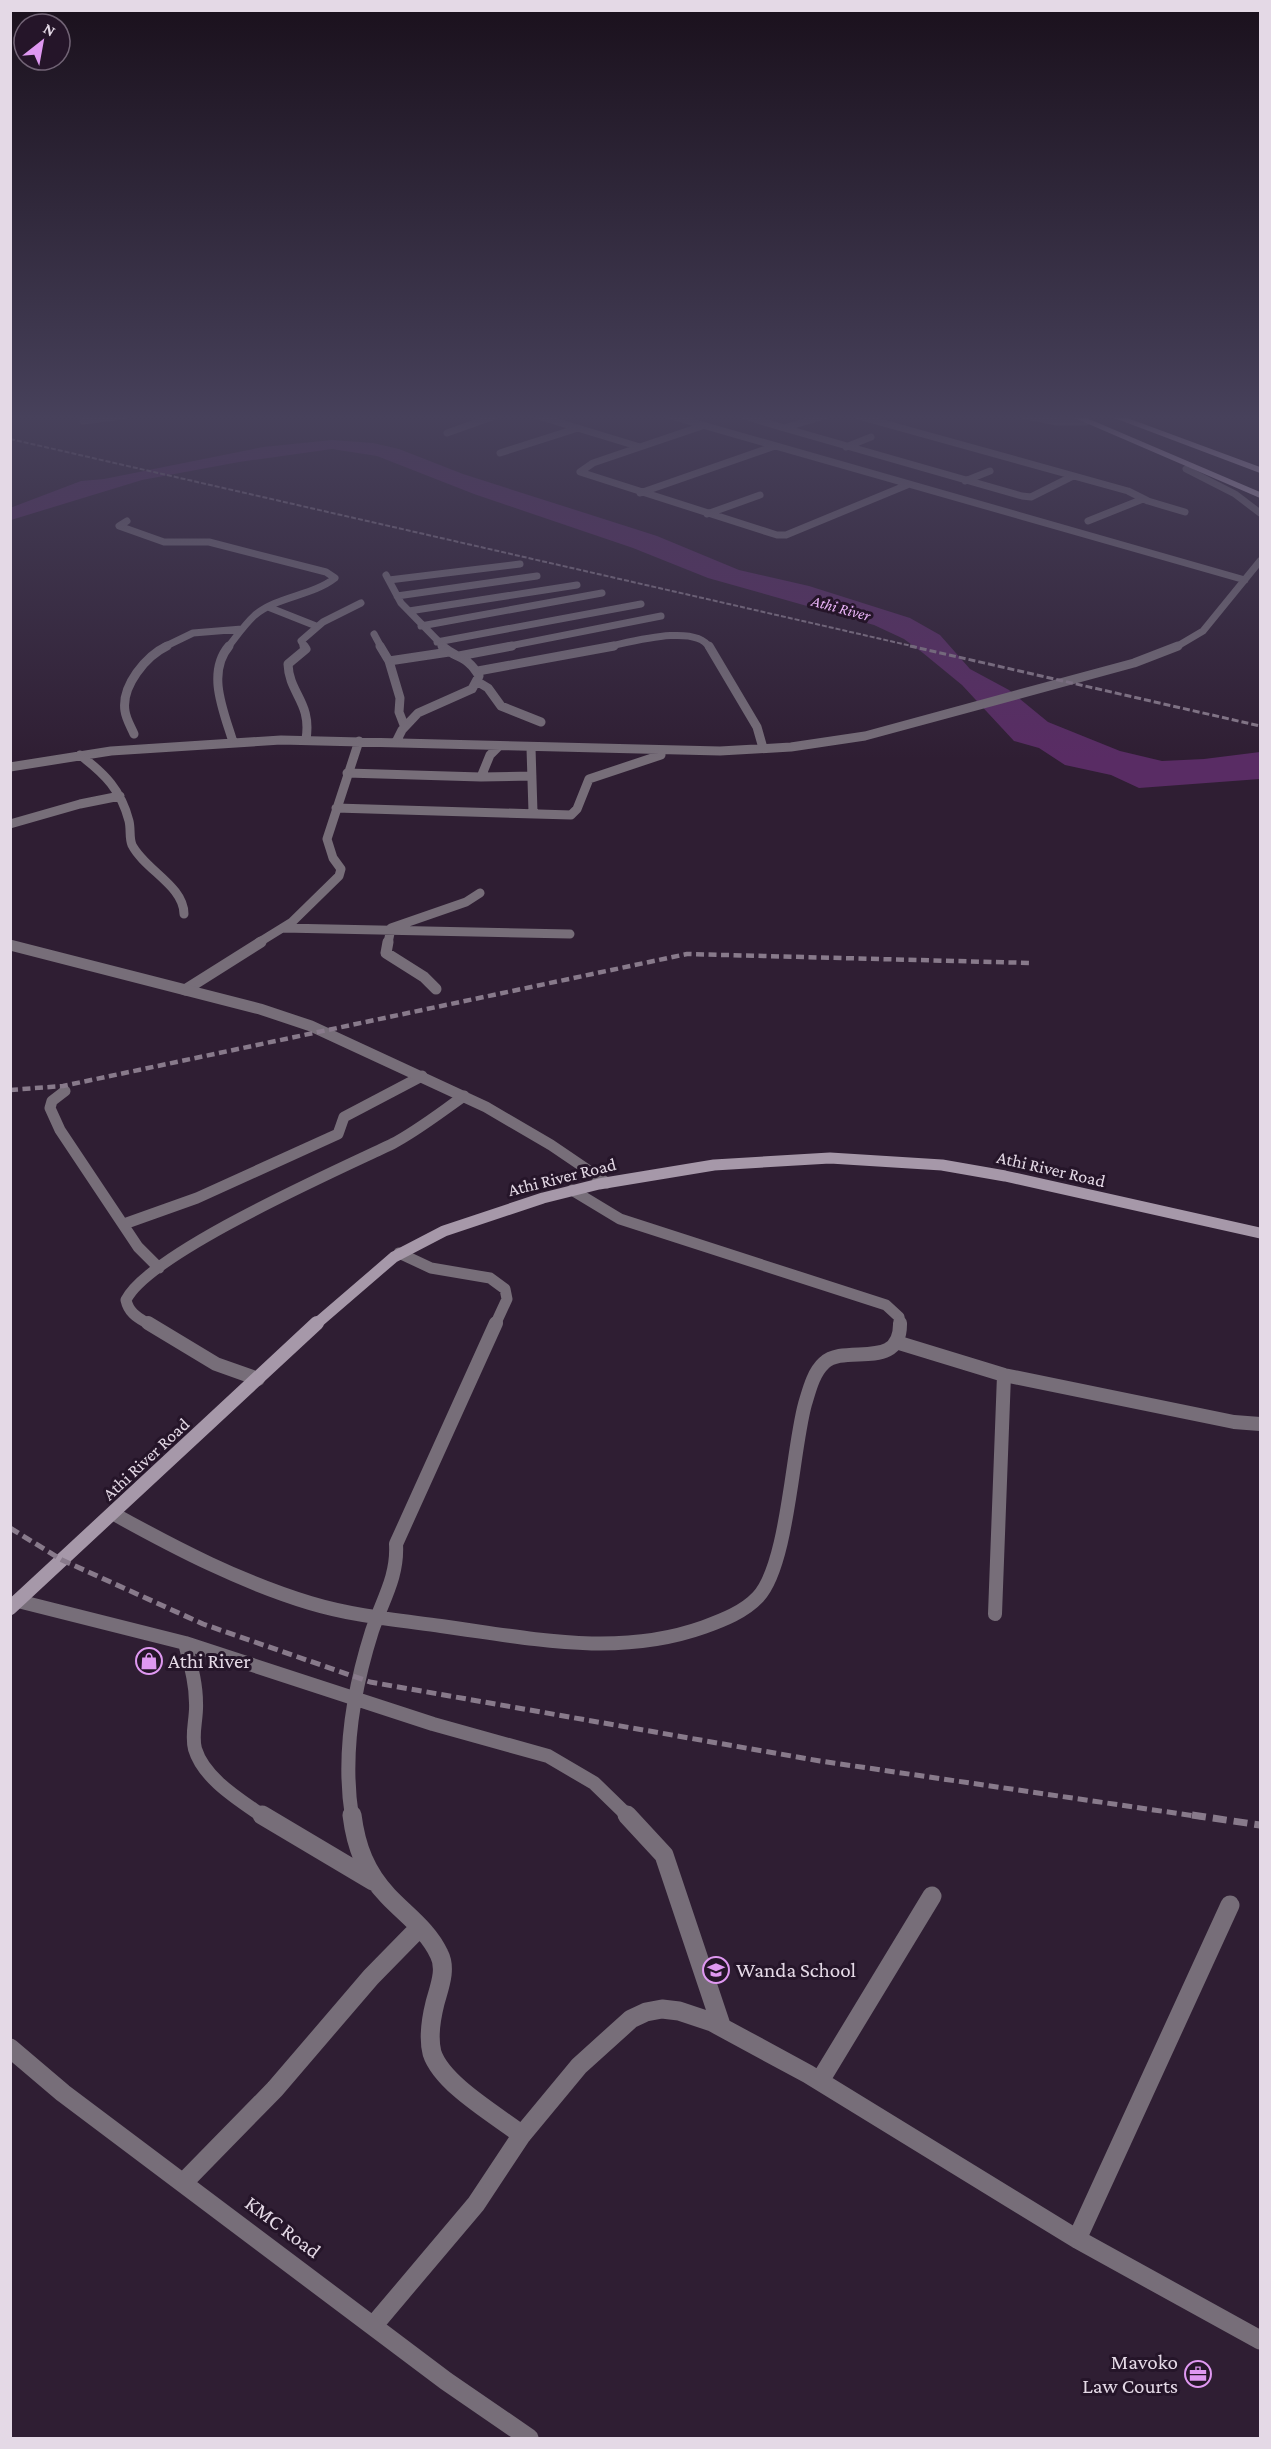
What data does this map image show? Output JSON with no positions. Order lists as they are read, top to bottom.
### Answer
{
  "streets": {
    "main road": ["Athi River Road"],
    "street": ["KMC Road"]
  },
  "water": ["Athi River"],
  "places": {
    "shop": ["Athi River"],
    "school or university": ["Wanda School"],
    "office": ["Mavoko Law Courts"]
  },
  "north": "top right"
}
